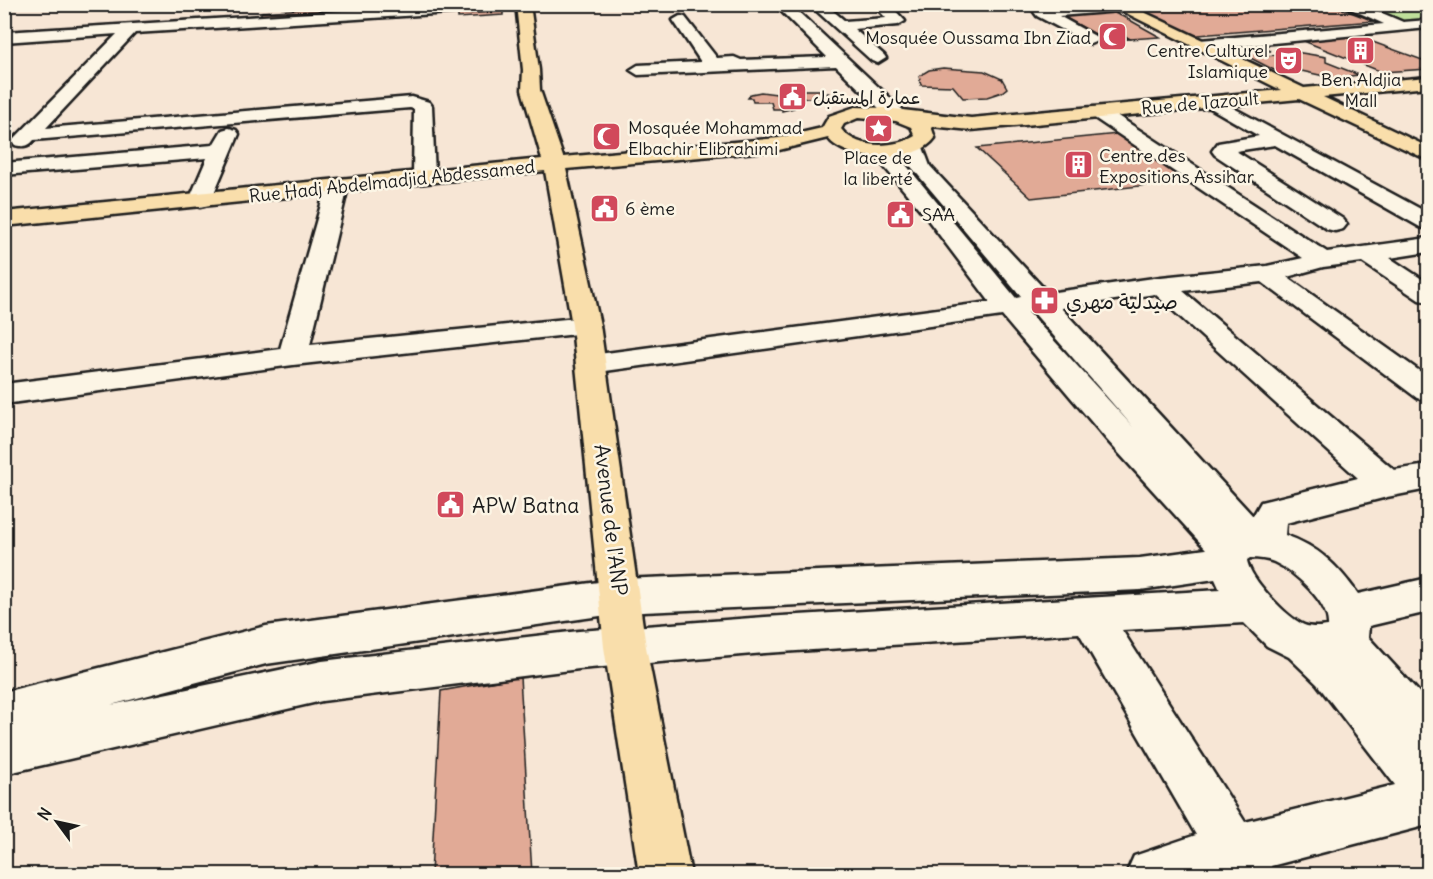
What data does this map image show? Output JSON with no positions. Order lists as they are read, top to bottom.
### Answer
{
  "streets": {
    "main road": ["Rue de Tazoult", "Rue Hadj Abdelmadjid Abdessamed", "Avenue de l'ANP"]
  },
  "crossings": [
    ["Rue de Tazoult", "Rue Hadj Abdelmadjid Abdessamed"],
    ["Rue Hadj Abdelmadjid Abdessamed", "Avenue de l'ANP"]
  ],
  "places": {
    "mosque": ["Mosquée Oussama Ibn Ziad", "Mosquée Mohammad Elbachir Elibrahimi"],
    "building": ["Ben Aldjia Mall", "Centre des Expositions Assihar"],
    "theatre": ["Centre Culturel Islamique"],
    "public building": [
      "عمارة المستقبل",
      "6 ème",
      "SAA",
      "APW Batna"
    ],
    "place": ["Place de la liberté"],
    "pharmacy": ["صيدلية مهري"]
  },
  "north": "top left"
}
